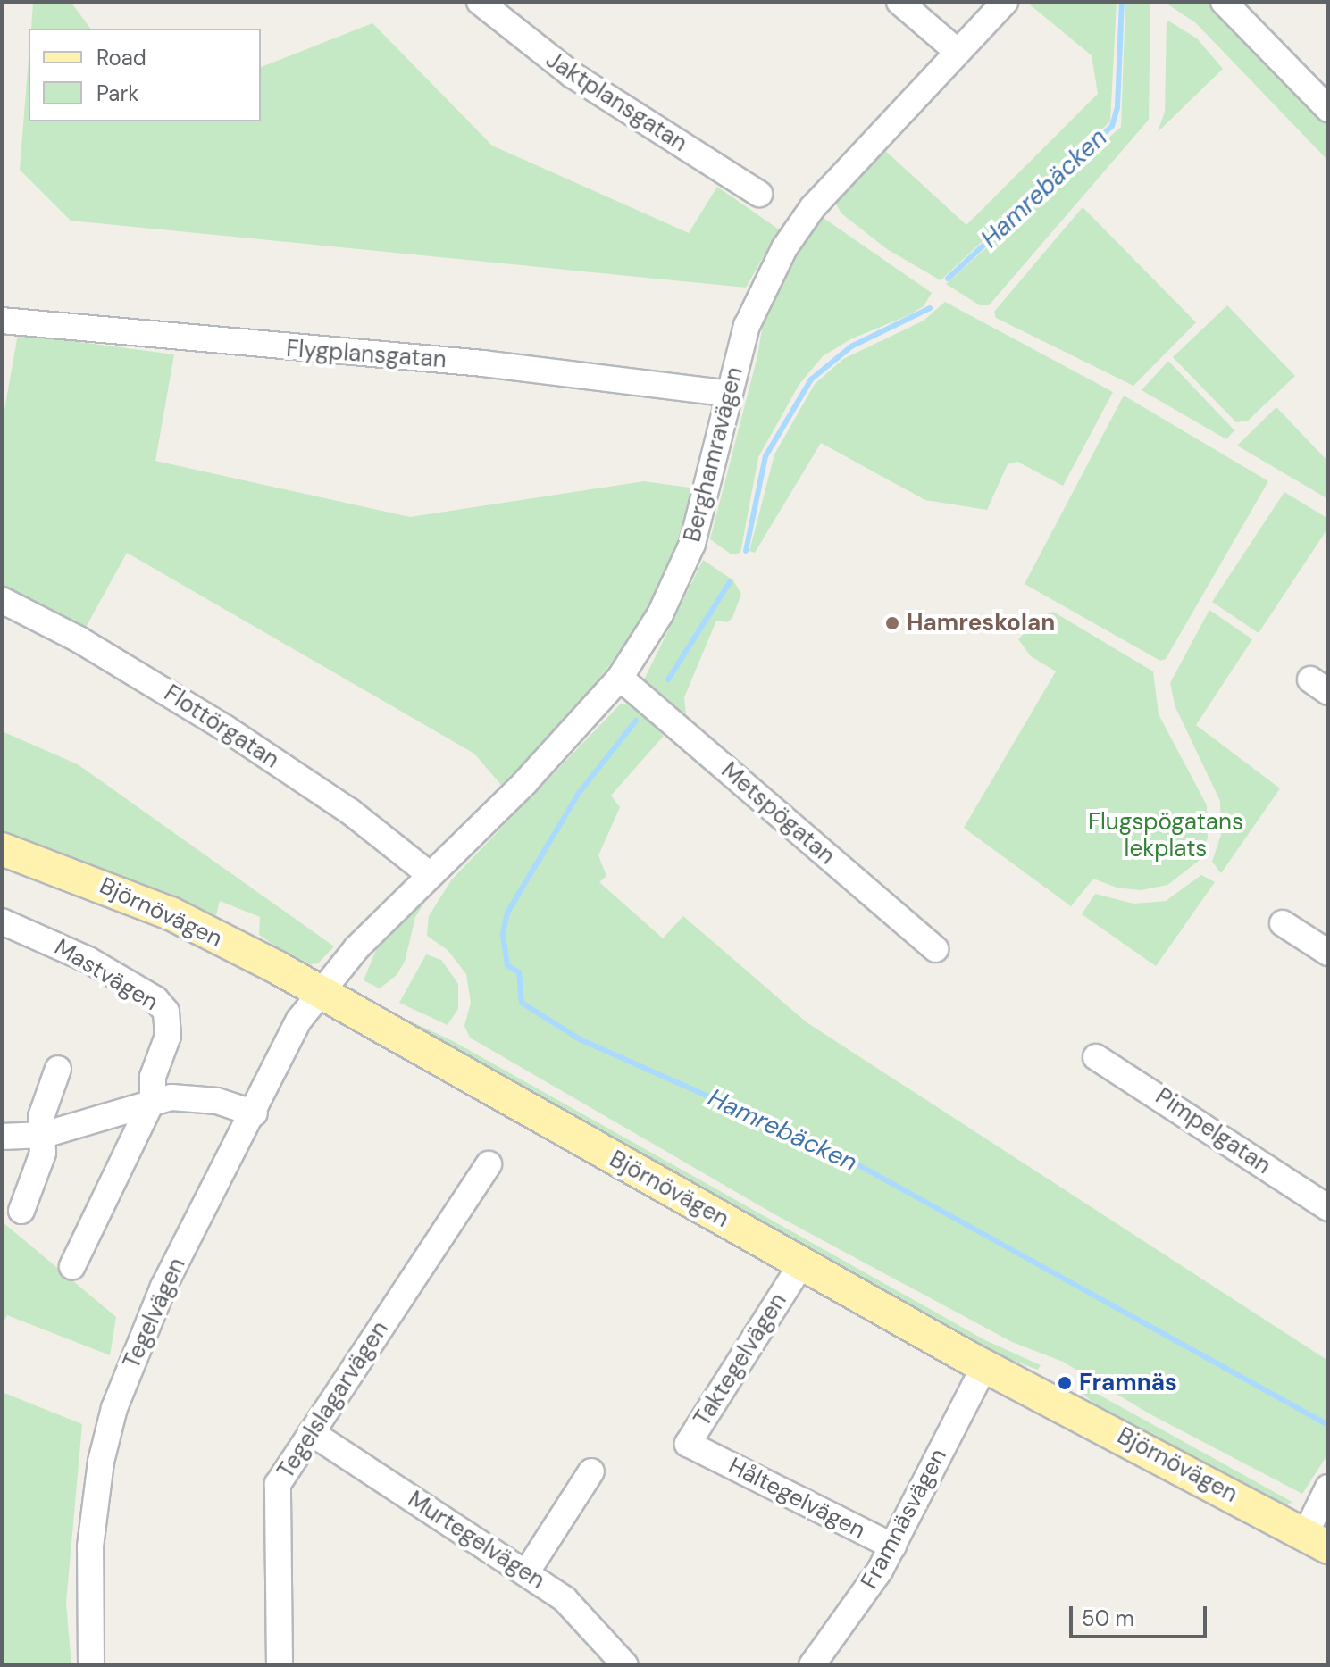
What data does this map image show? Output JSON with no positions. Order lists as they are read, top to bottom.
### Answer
{
  "streets": {
    "main road": ["Björnövägen"],
    "street": [
      "Jaktplansgatan",
      "Flygplansgatan",
      "Berghamravägen",
      "Flottörgatan",
      "Metspögatan",
      "Mastvägen",
      "Pimpelgatan",
      "Tegelvägen",
      "Taktegelvägen",
      "Tegelslagarvägen",
      "Håltegelvägen",
      "Framnäsvägen",
      "Murtegelvägen"
    ]
  },
  "crossings": [
    ["Flygplansgatan", "Berghamravägen"],
    ["Berghamravägen", "Flottörgatan"],
    ["Berghamravägen", "Metspögatan"],
    ["Berghamravägen", "Björnövägen"],
    ["Berghamravägen", "Tegelvägen"],
    ["Björnövägen", "Tegelvägen"],
    ["Björnövägen", "Taktegelvägen"],
    ["Björnövägen", "Framnäsvägen"],
    ["Taktegelvägen", "Håltegelvägen"],
    ["Tegelslagarvägen", "Murtegelvägen"],
    ["Håltegelvägen", "Framnäsvägen"]
  ],
  "water": ["Hamrebäcken"],
  "parks": ["Flugspögatans lekplats"],
  "places": ["Hamreskolan", "Framnäs"],
  "legend": ["Road", "Park"],
  "scale_bar": "50 m"
}
